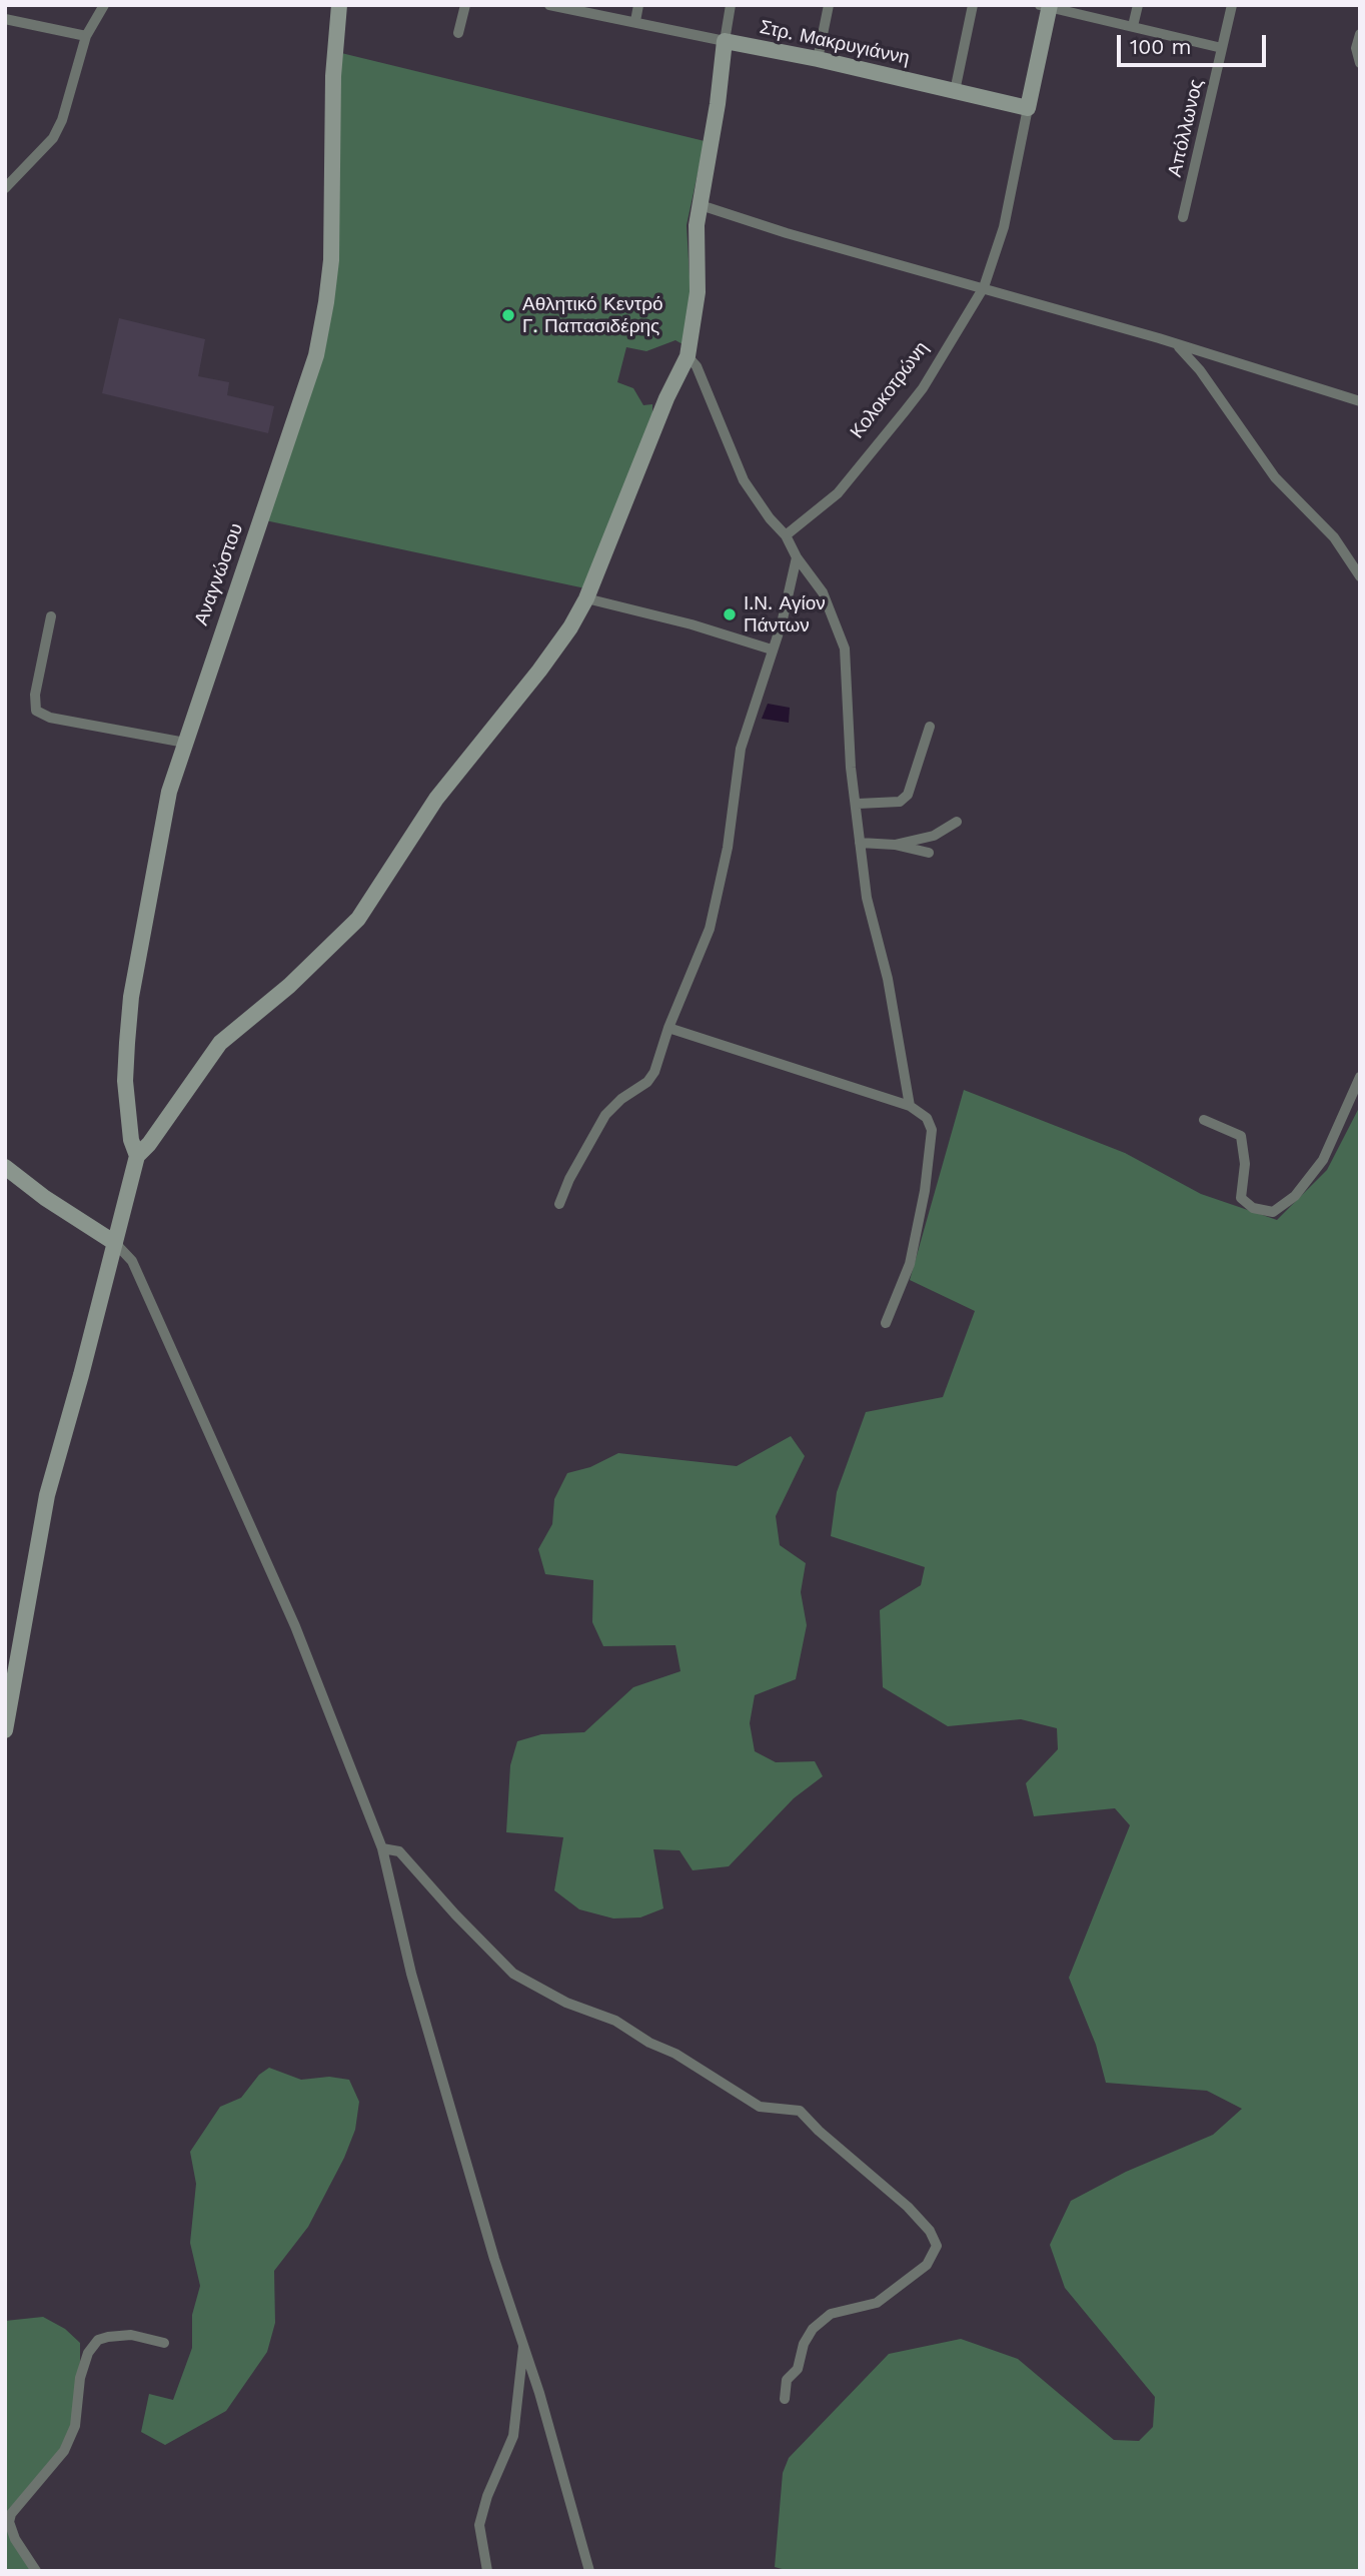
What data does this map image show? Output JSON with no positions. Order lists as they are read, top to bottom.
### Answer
{
  "streets": {
    "street": [
      "Στρ. Μακρυγιάννη",
      "Απόλλωνος",
      "Κολοκοτρώνη",
      "Αναγνώστου"
    ]
  },
  "crossings": [
    ["Στρ. Μακρυγιάννη", "Κολοκοτρώνη"]
  ],
  "places": ["Αθλητικό Κεντρό Γ. Παπασιδέρης", "Ι.Ν. Αγίον Πάντων"],
  "scale_bar": "100 m"
}
